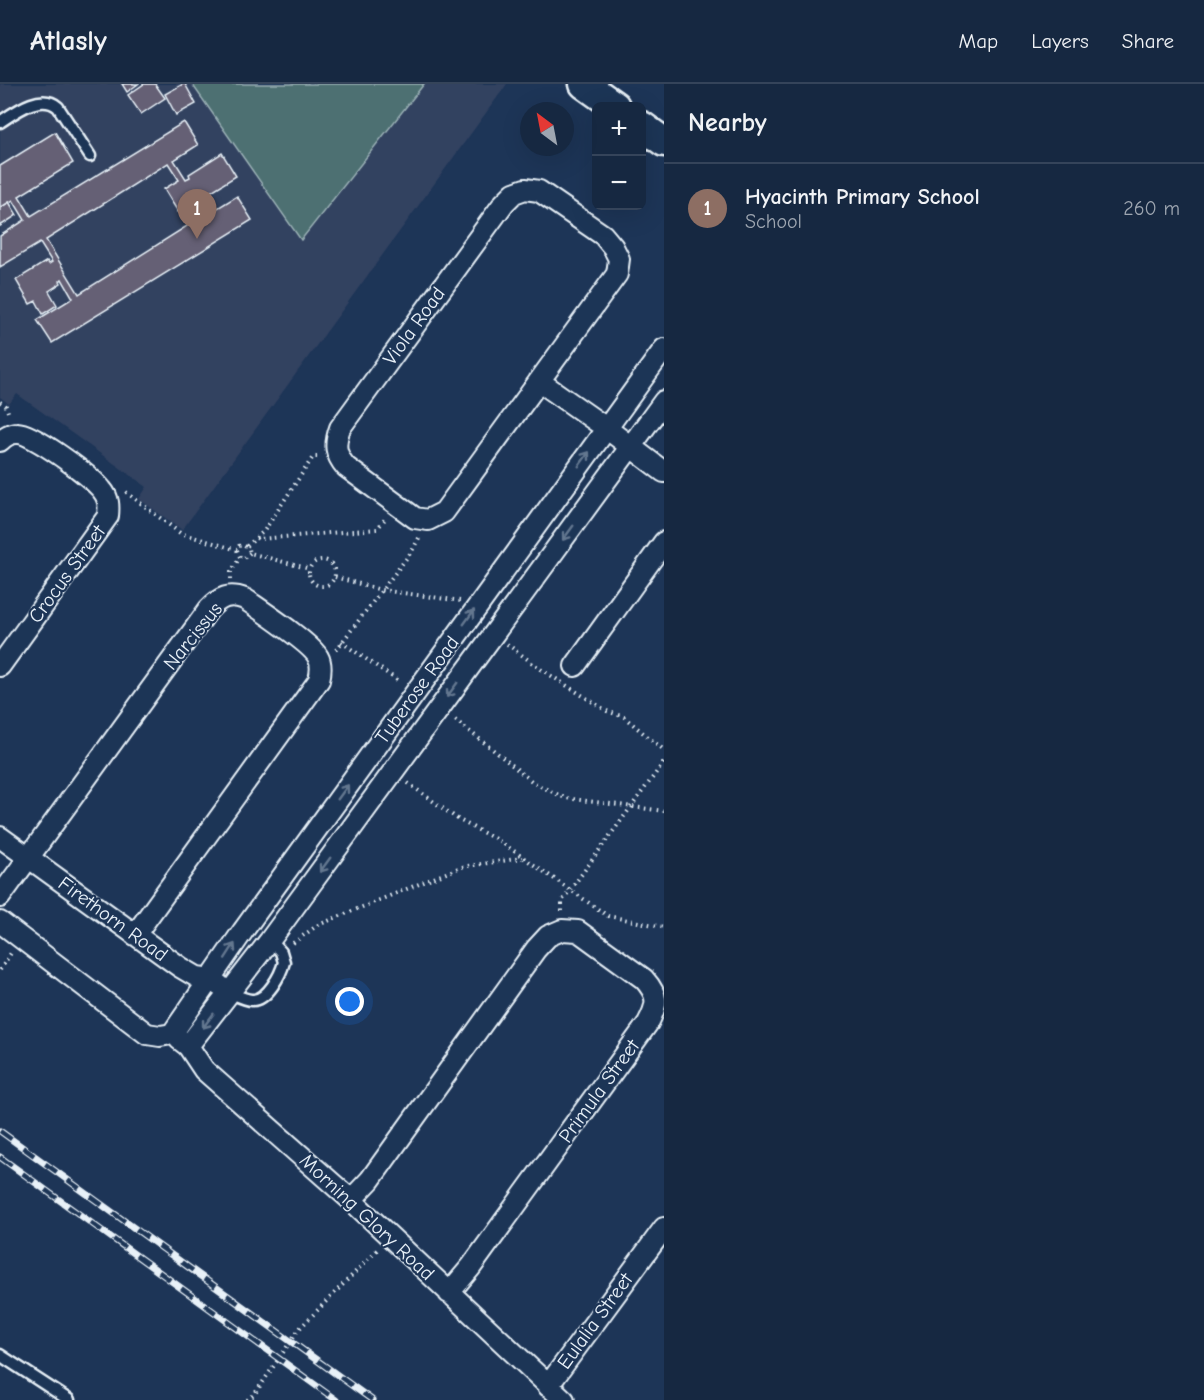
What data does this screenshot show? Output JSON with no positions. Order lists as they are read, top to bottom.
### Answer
{
  "streets": {
    "street": [
      "Viola Road",
      "Crocus Street",
      "Narcissus",
      "Tuberose Road",
      "Firethorn Road",
      "Primula Street",
      "Morning Glory Road",
      "Eulalia Street"
    ]
  },
  "crossings": [
    ["Narcissus", "Firethorn Road"],
    ["Tuberose Road", "Firethorn Road"],
    ["Tuberose Road", "Morning Glory Road"],
    ["Primula Street", "Morning Glory Road"],
    ["Morning Glory Road", "Eulalia Street"]
  ],
  "north": "top left",
  "page": {
    "header": "Atlasly",
    "nav": ["Map", "Layers", "Share"],
    "heading": "Nearby",
    "map_buttons": ["+", "−"],
    "list": [
      {
        "mark": "1",
        "name": "Hyacinth Primary School",
        "note": "School",
        "value": "260 m"
      }
    ],
    "pins": "1"
  }
}
